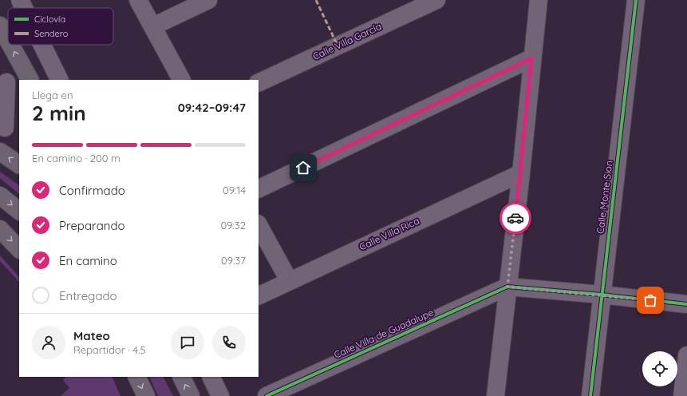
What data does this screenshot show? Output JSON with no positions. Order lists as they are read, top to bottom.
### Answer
{
  "streets": {
    "street": [
      "Calle Villa García",
      "Calle Monte Sion",
      "Calle Villa Rica",
      "Calle Villa de Guadalupe"
    ]
  },
  "legend": ["Ciclovía", "Sendero"],
  "page": {
    "heading": ["2 min", "Llega en", "09:42–09:47"],
    "panel": ["Mateo", "Repartidor · 4.5"],
    "bar": "En camino · 200 m",
    "list": [
      ["Confirmado", "09:14"],
      ["Preparando", "09:32"],
      ["En camino", "09:37"],
      "Entregado"
    ]
  }
}
